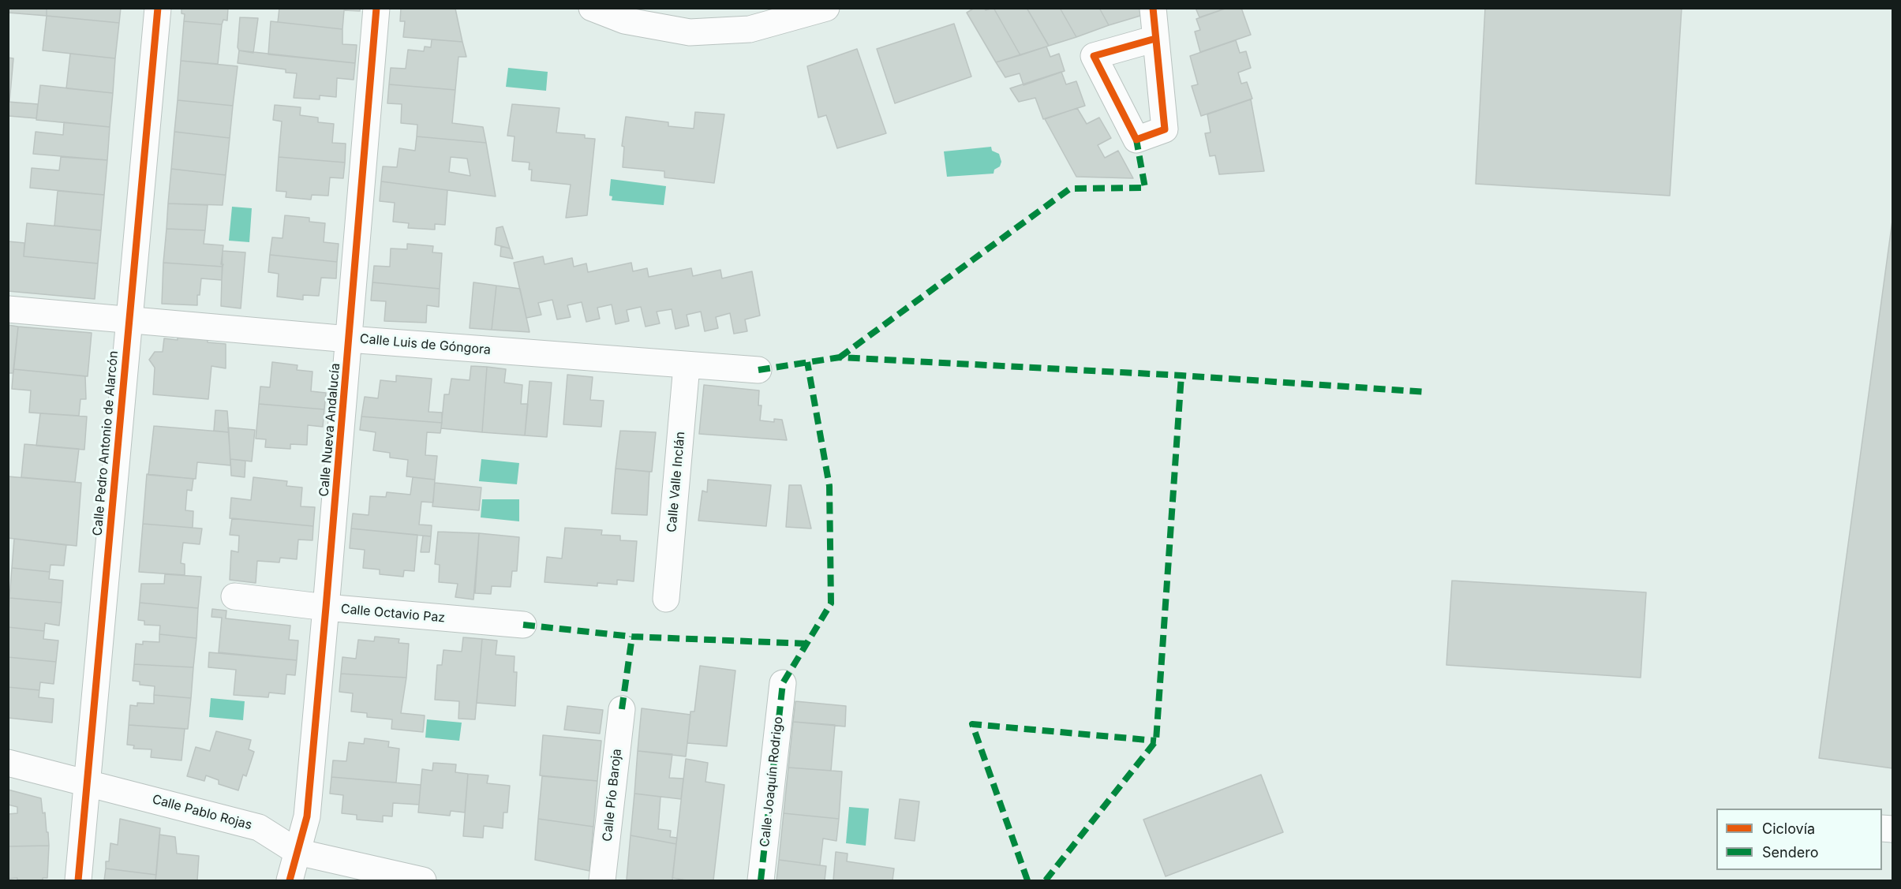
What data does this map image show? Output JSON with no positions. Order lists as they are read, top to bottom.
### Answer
{
  "streets": {
    "street": [
      "Calle Luis de Góngora",
      "Calle Nueva Andalucía",
      "Calle Pedro Antonio de Alarcón",
      "Calle Valle Inclán",
      "Calle Octavio Paz",
      "Calle Joaquín Rodrigo",
      "Calle Pío Baroja",
      "Calle Pablo Rojas"
    ]
  },
  "crossings": [
    ["Calle Luis de Góngora", "Calle Nueva Andalucía"],
    ["Calle Luis de Góngora", "Calle Pedro Antonio de Alarcón"],
    ["Calle Luis de Góngora", "Calle Valle Inclán"],
    ["Calle Nueva Andalucía", "Calle Octavio Paz"],
    ["Calle Nueva Andalucía", "Calle Pablo Rojas"],
    ["Calle Pedro Antonio de Alarcón", "Calle Pablo Rojas"]
  ],
  "legend": ["Ciclovía", "Sendero"]
}
